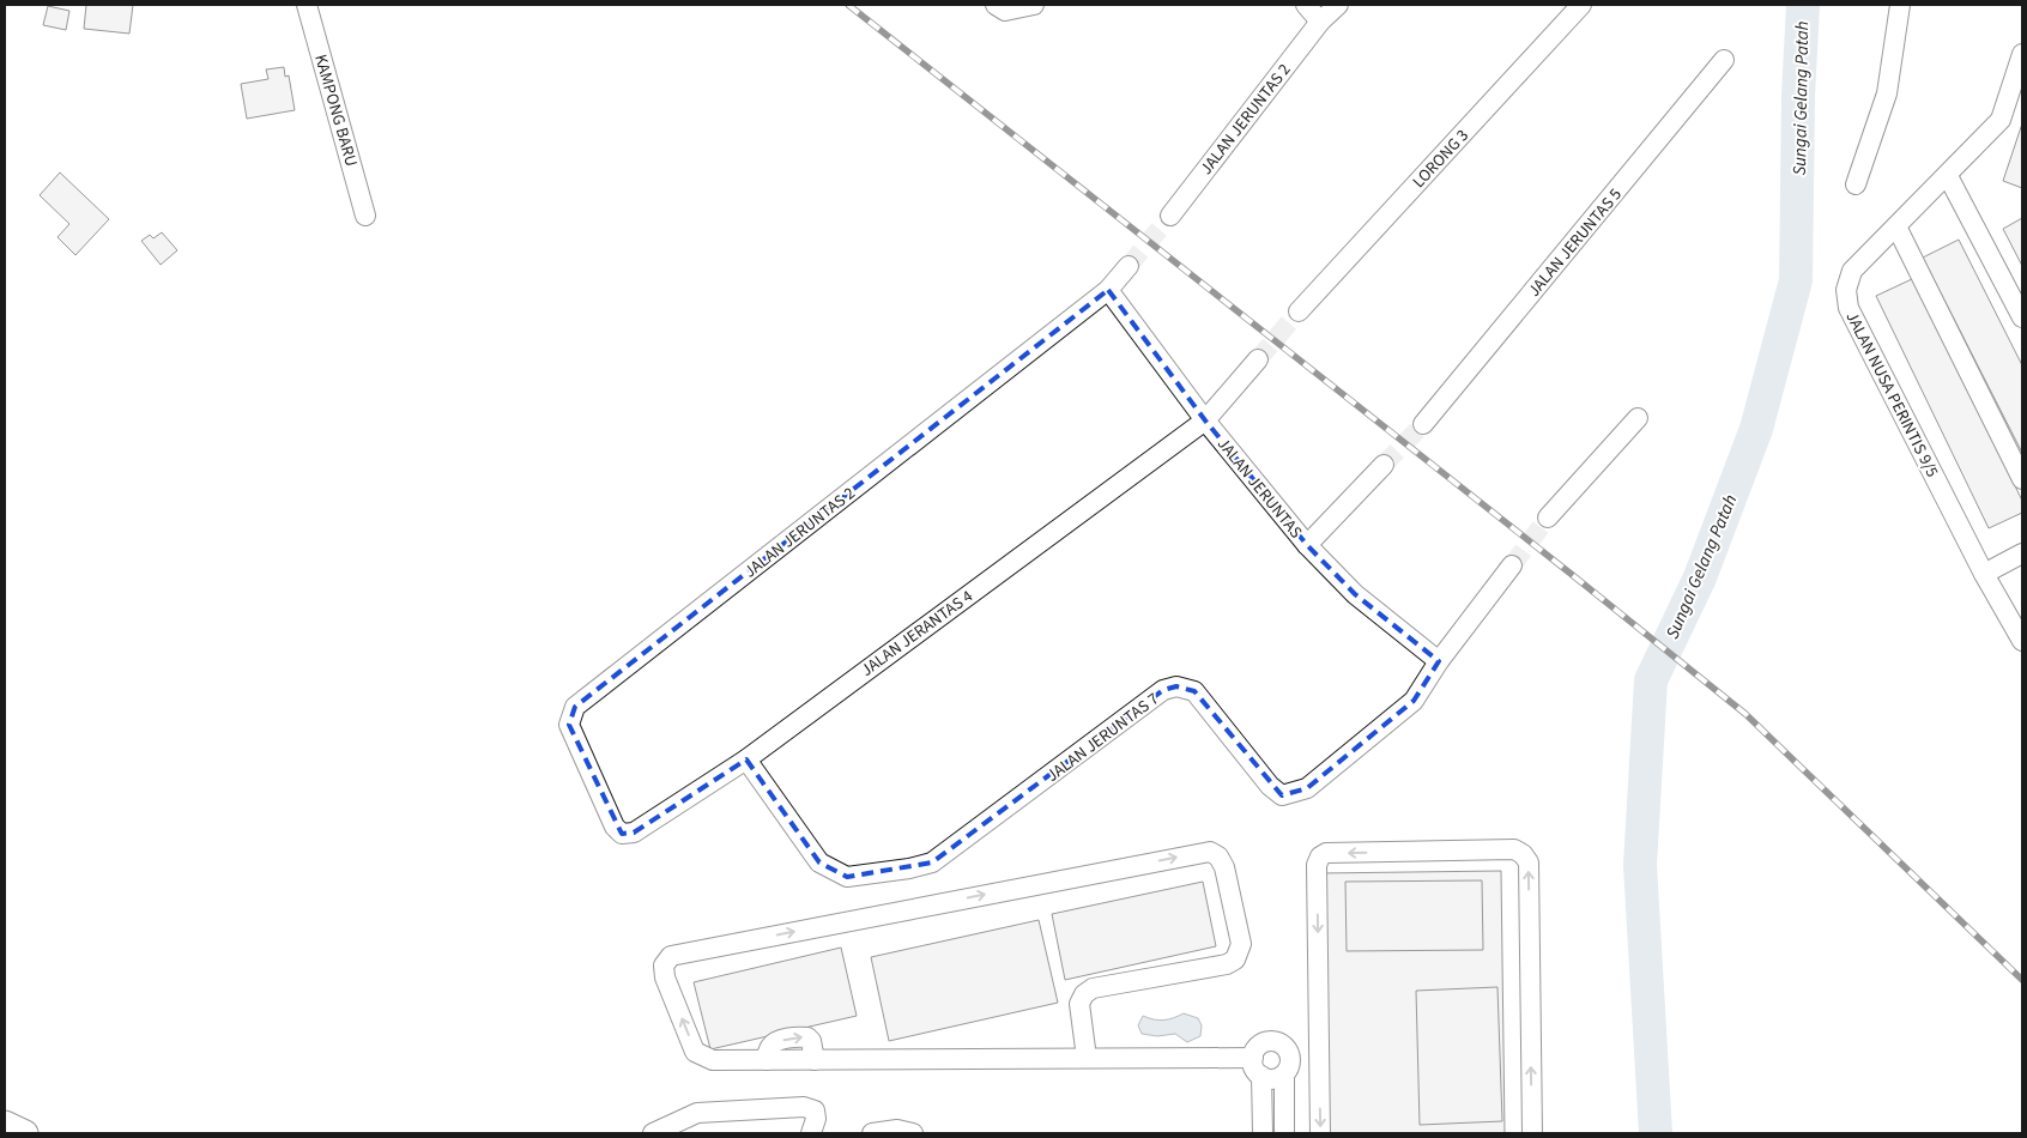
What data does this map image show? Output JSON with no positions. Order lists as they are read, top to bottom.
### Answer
{
  "streets": {
    "street": [
      "KAMPONG BARU",
      "JALAN JERUNTAS 2",
      "LORONG 3",
      "JALAN JERUNTAS 5",
      "JALAN NUSA PERINTIS 9/5",
      "JALAN JERUNTAS",
      "JALAN JERANTAS 4",
      "JALAN JERUNTAS 7"
    ]
  },
  "crossings": [
    ["JALAN JERUNTAS 2", "JALAN JERUNTAS"],
    ["JALAN JERUNTAS 2", "JALAN JERANTAS 4"],
    ["JALAN JERUNTAS", "JALAN JERANTAS 4"],
    ["JALAN JERUNTAS", "JALAN JERUNTAS 7"],
    ["JALAN JERANTAS 4", "JALAN JERUNTAS 7"]
  ],
  "water": ["Sungai Gelang Patah"]
}
